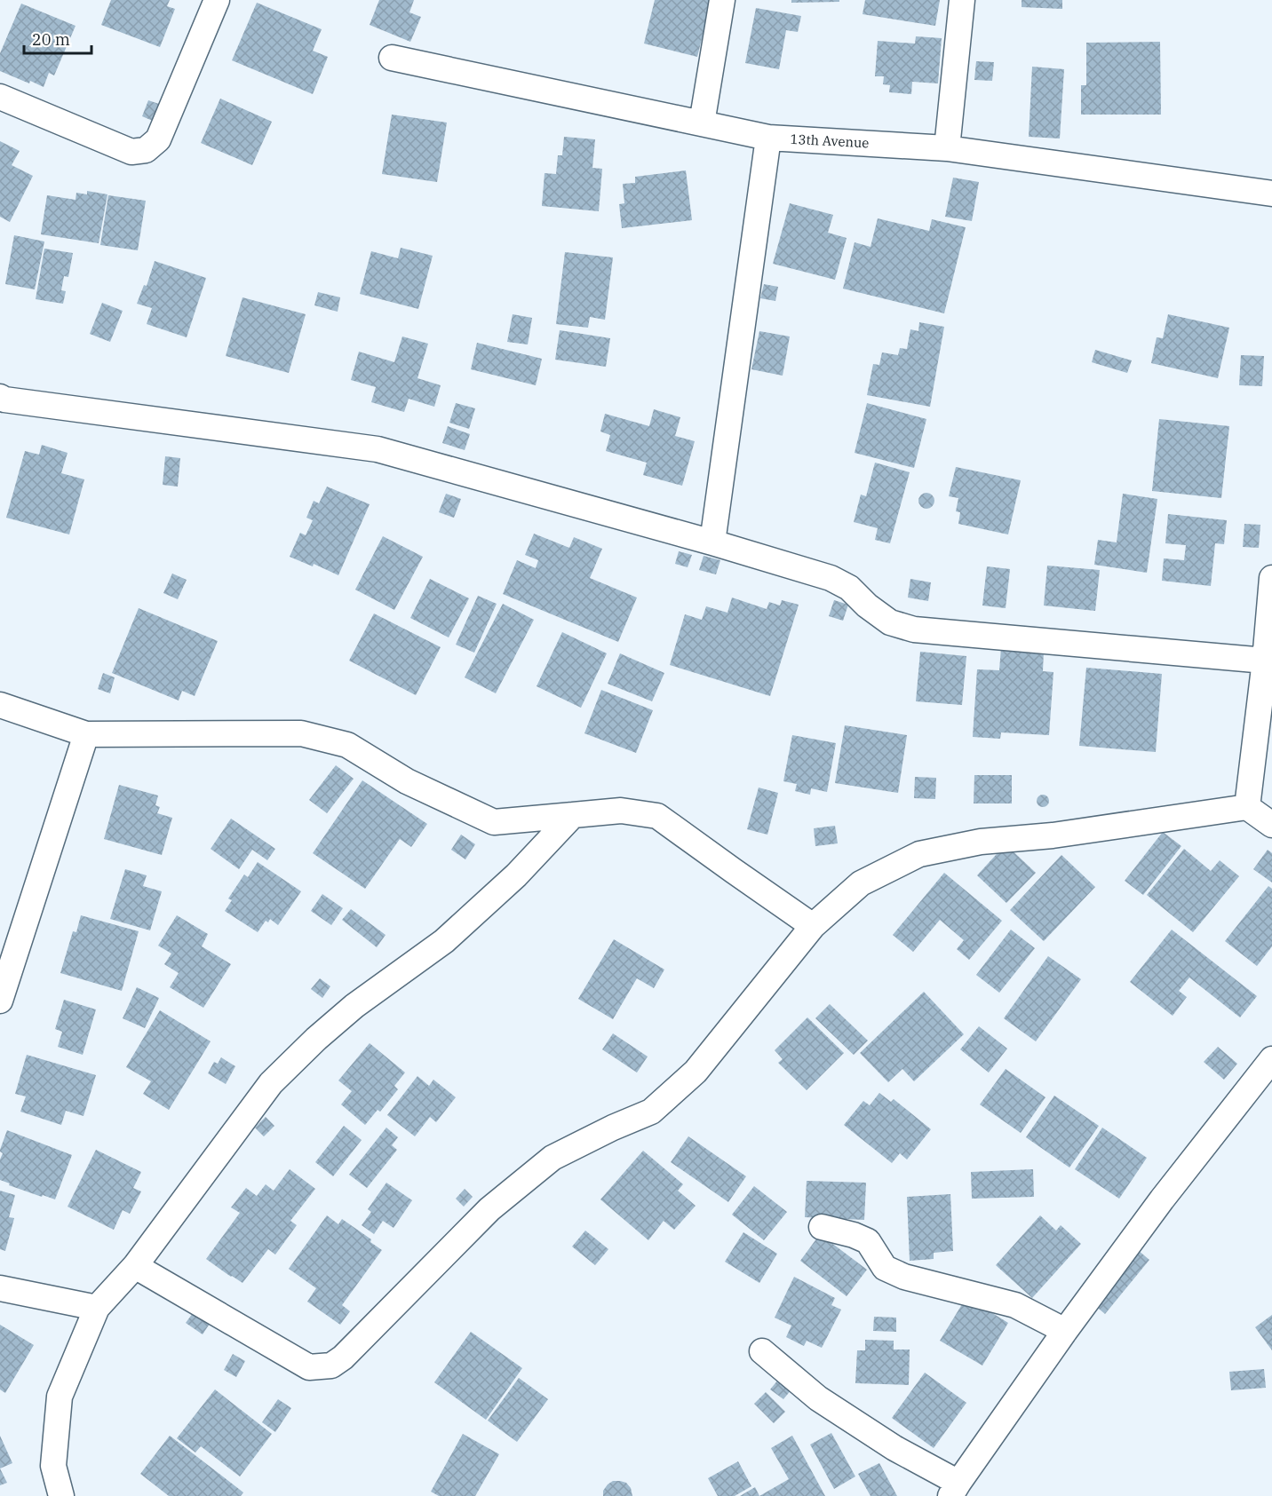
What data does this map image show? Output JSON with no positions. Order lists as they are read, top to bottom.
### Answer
{
  "streets": {
    "street": ["13th Avenue"]
  },
  "scale_bar": "20 m"
}
